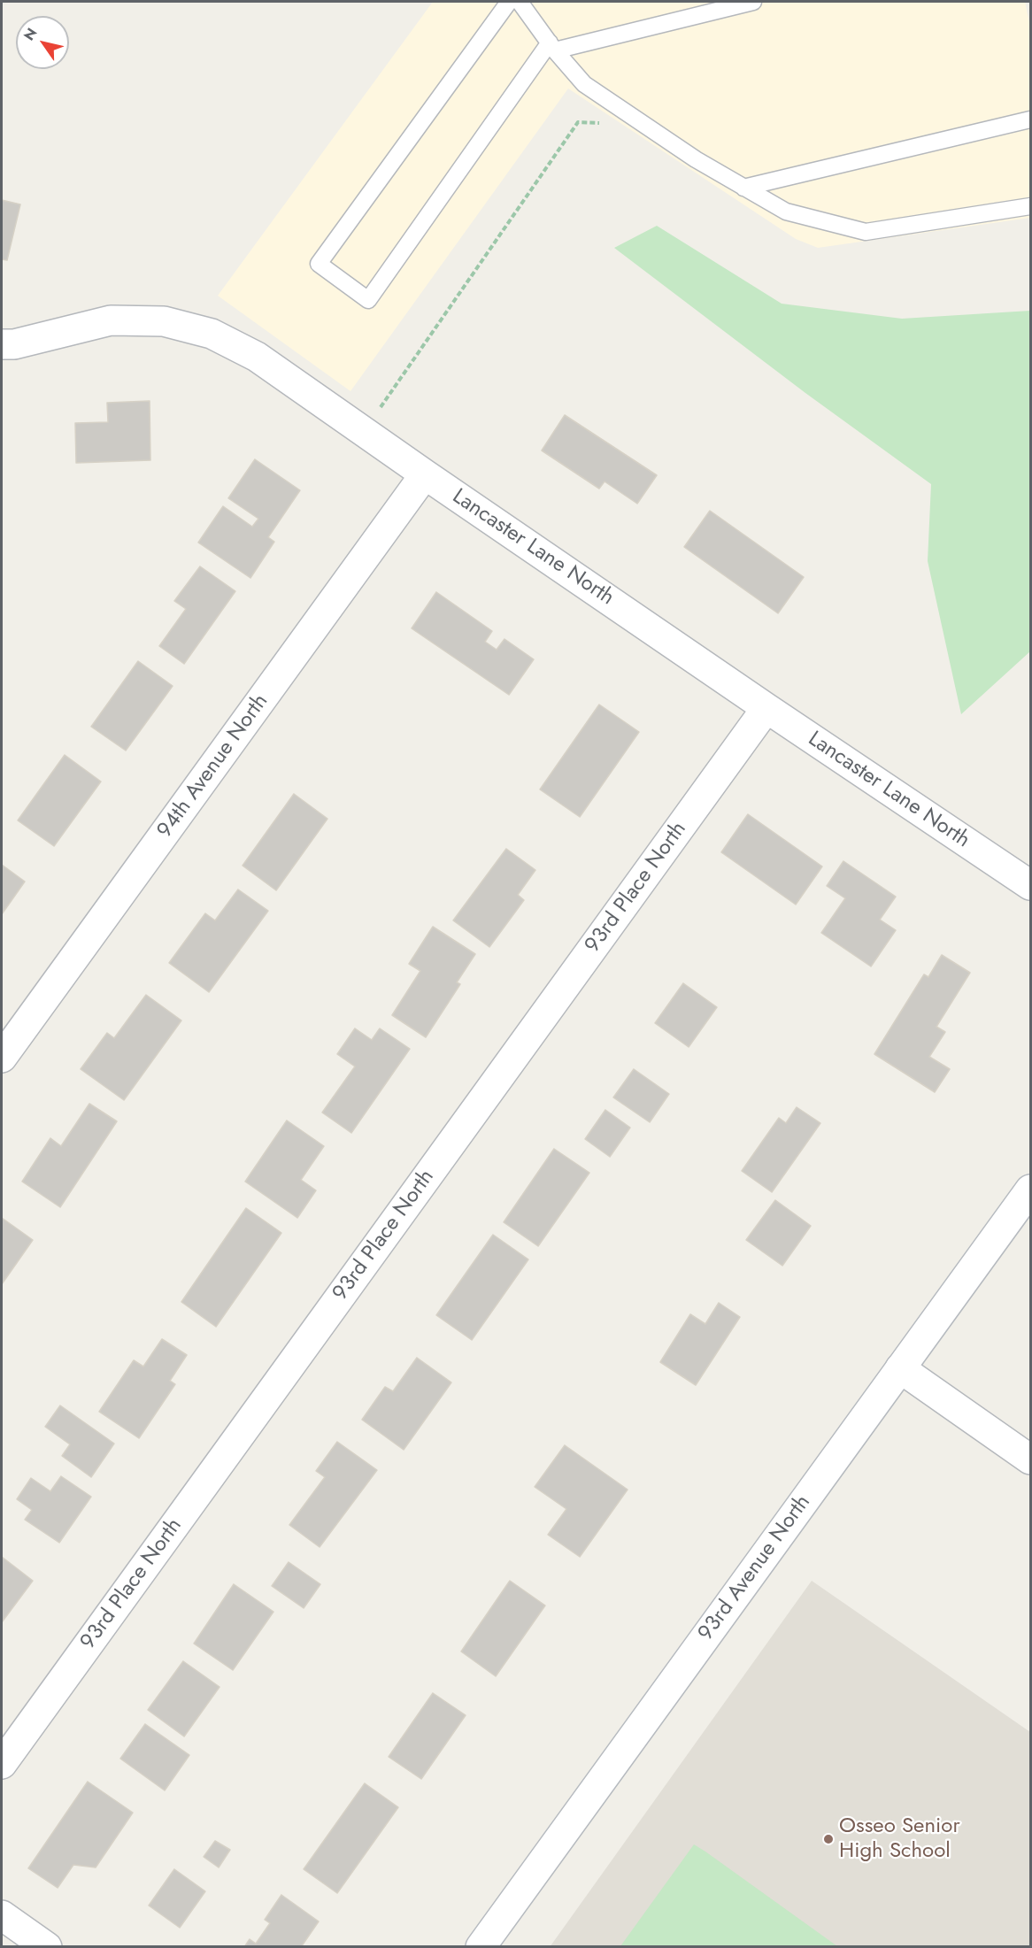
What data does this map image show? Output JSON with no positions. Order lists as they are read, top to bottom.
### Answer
{
  "streets": {
    "street": [
      "Lancaster Lane North",
      "94th Avenue North",
      "93rd Place North",
      "93rd Avenue North"
    ]
  },
  "crossings": [
    ["Lancaster Lane North", "94th Avenue North"],
    ["Lancaster Lane North", "93rd Place North"]
  ],
  "places": ["Osseo Senior High School"],
  "north": "top left"
}
